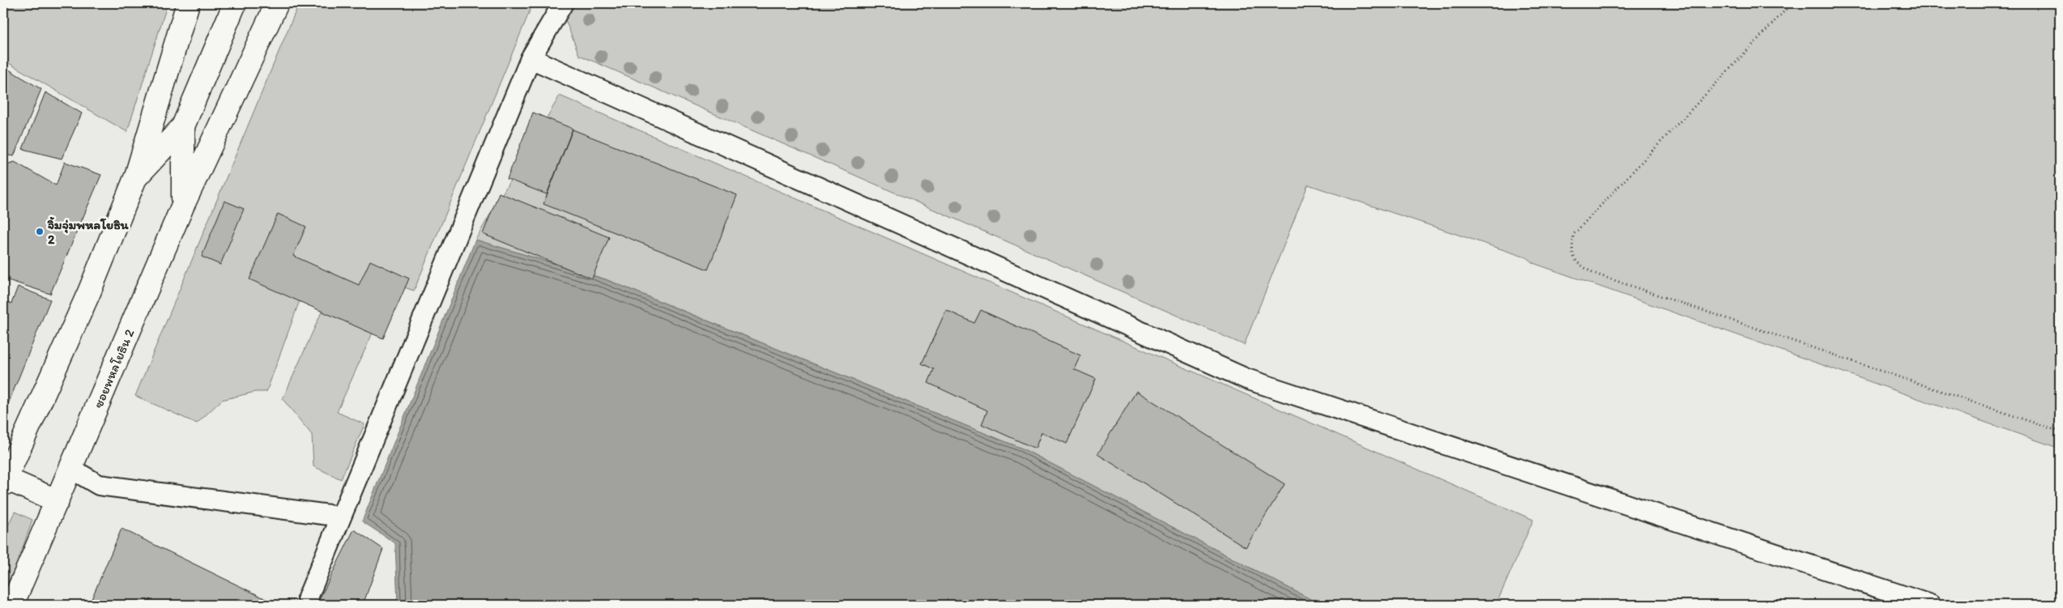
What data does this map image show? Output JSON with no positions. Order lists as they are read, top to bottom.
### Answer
{
  "streets": {
    "street": ["ซอยพหลโยธิน 2"]
  },
  "places": ["จิ้มจุ่มพหลโยธิน 2"]
}
